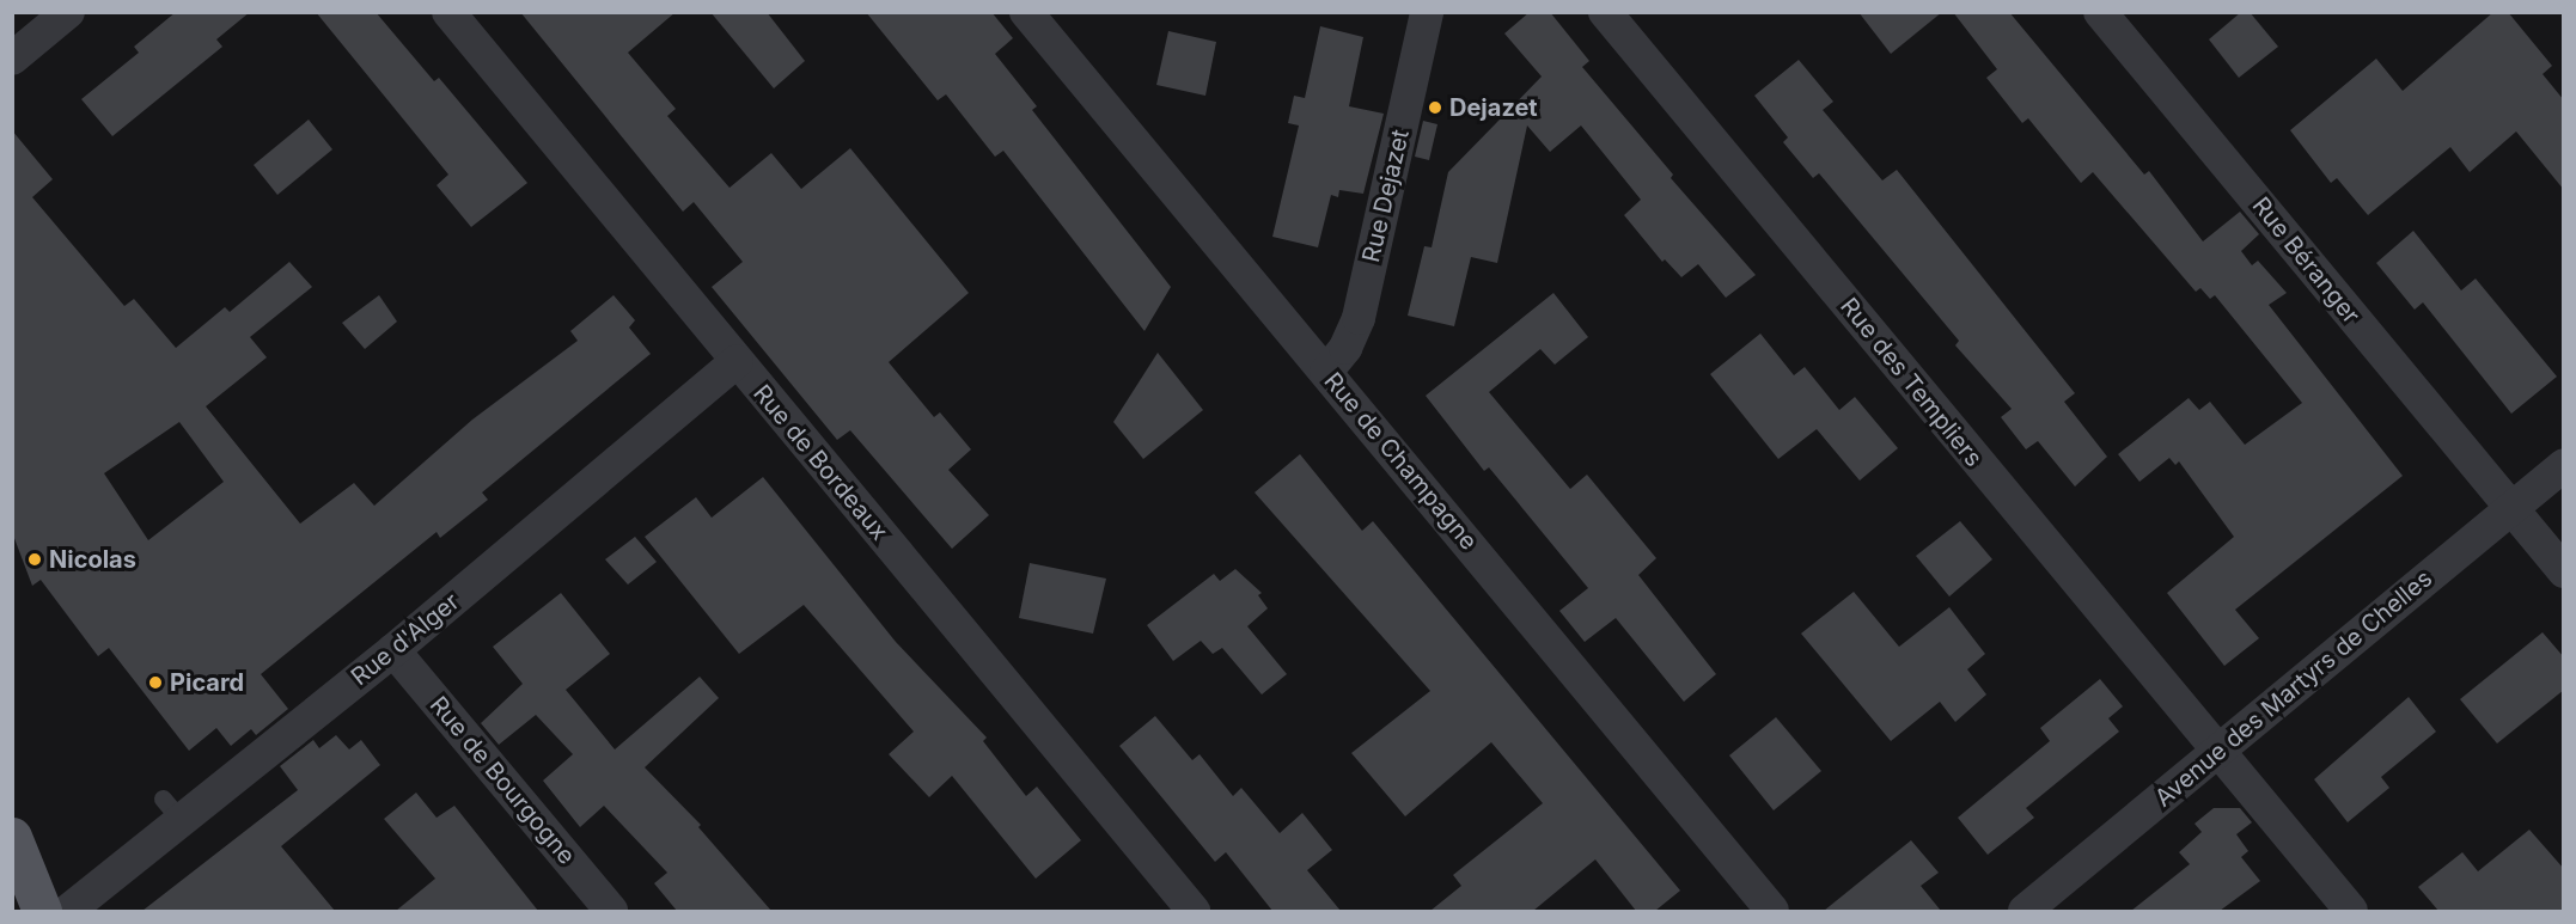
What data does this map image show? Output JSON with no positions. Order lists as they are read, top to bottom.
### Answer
{
  "streets": {
    "street": [
      "Rue Dejazet",
      "Rue Béranger",
      "Rue des Templiers",
      "Rue de Champagne",
      "Rue de Bordeaux",
      "Rue d'Alger",
      "Avenue des Martyrs de Chelles",
      "Rue de Bourgogne"
    ]
  },
  "crossings": [
    ["Rue Dejazet", "Rue de Champagne"],
    ["Rue Béranger", "Avenue des Martyrs de Chelles"],
    ["Rue des Templiers", "Avenue des Martyrs de Chelles"],
    ["Rue de Bordeaux", "Rue d'Alger"],
    ["Rue d'Alger", "Rue de Bourgogne"]
  ],
  "places": ["Dejazet", "Nicolas", "Picard"]
}
